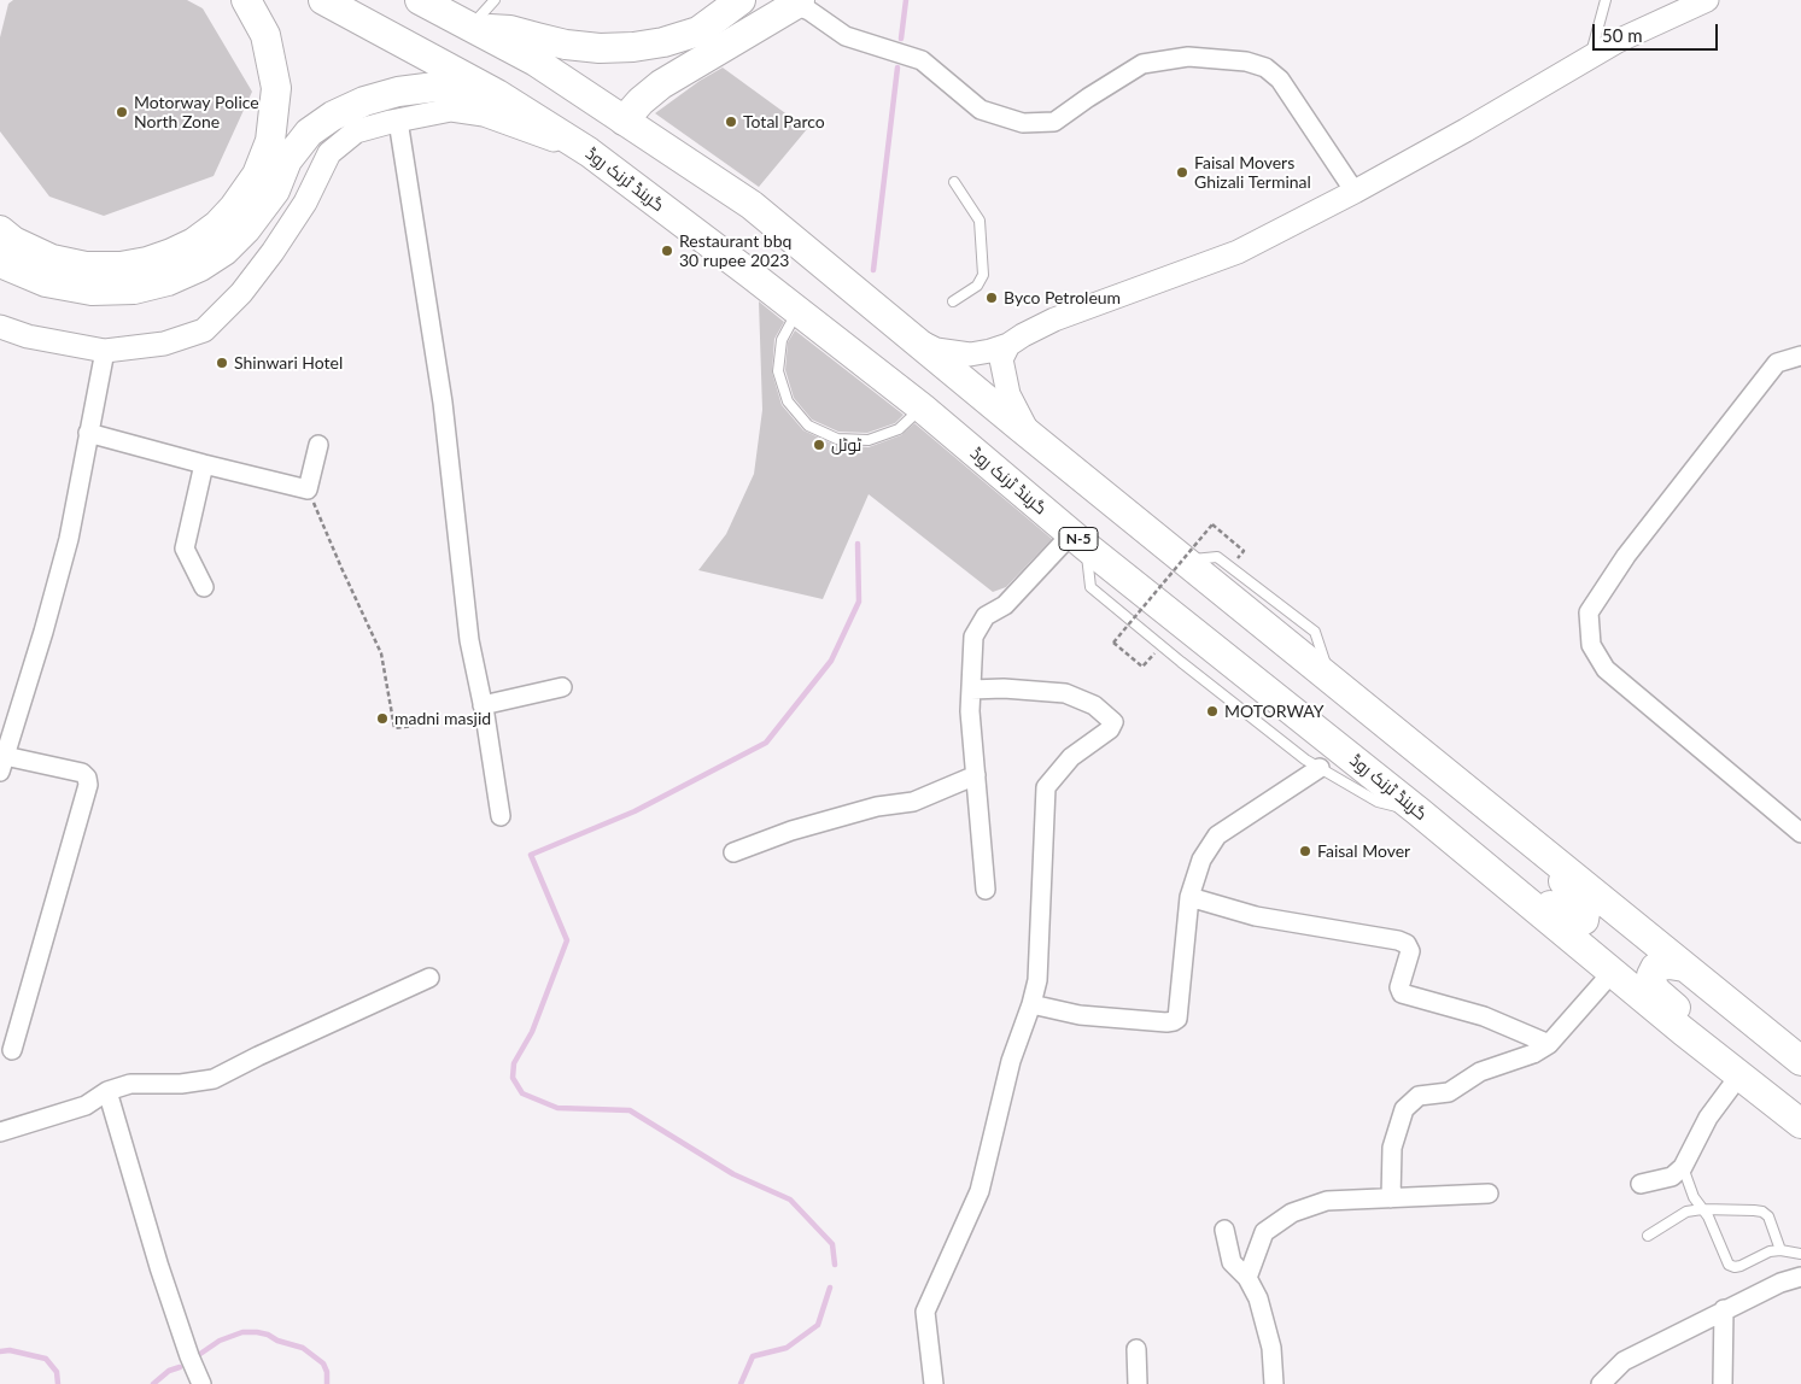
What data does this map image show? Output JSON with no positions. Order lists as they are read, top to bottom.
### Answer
{
  "streets": {
    "main road": ["گرینڈ ٹرنک روڈ", "N-5"]
  },
  "places": [
    "Motorway Police North Zone",
    "Total Parco",
    "Faisal Movers Ghizali Terminal",
    "Restaurant bbq 30 rupee 2023",
    "Byco Petroleum",
    "Shinwari Hotel",
    "ٹوٹل",
    "MOTORWAY",
    "madni masjid",
    "Faisal Mover"
  ],
  "scale_bar": "50 m"
}
